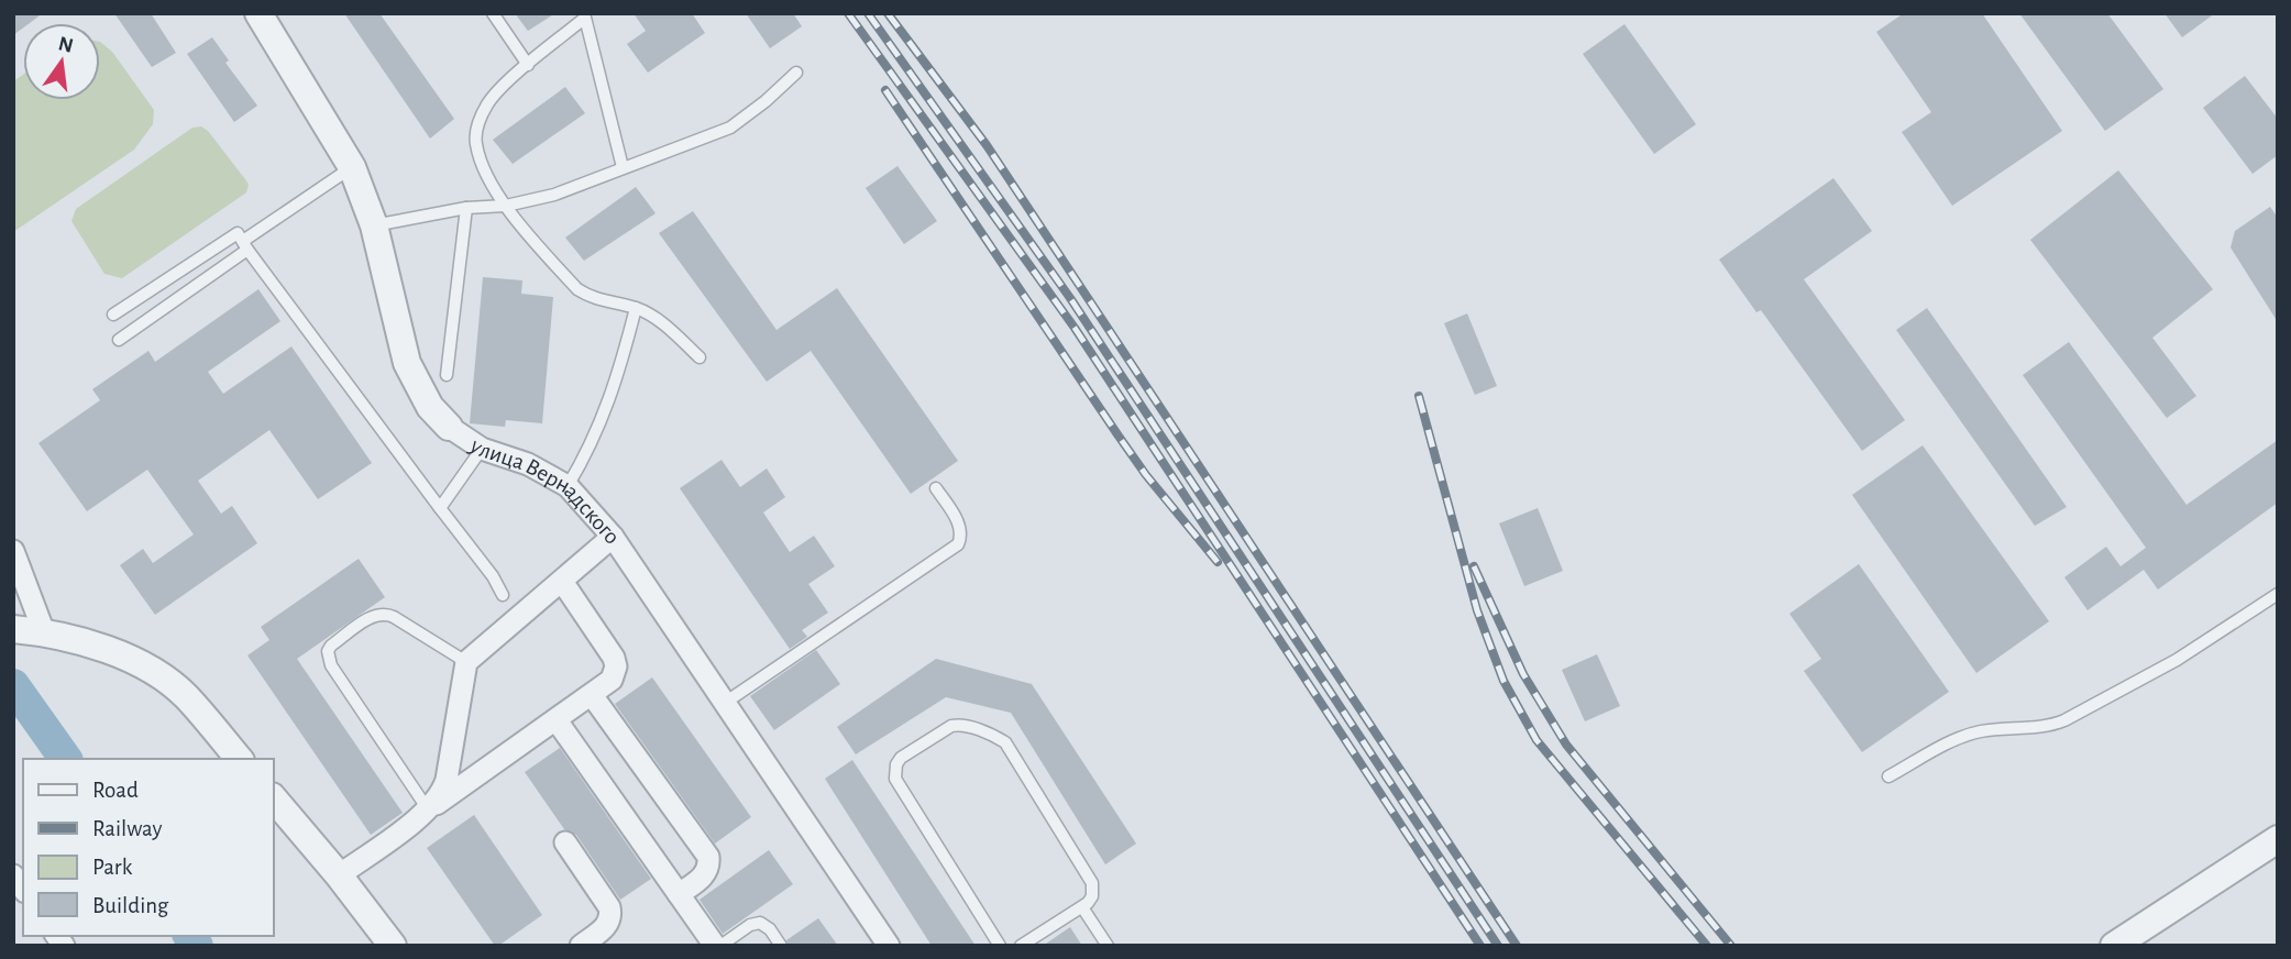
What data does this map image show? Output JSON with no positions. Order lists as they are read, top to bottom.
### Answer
{
  "streets": {
    "street": ["улица Вернадского"]
  },
  "legend": [
    "Road",
    "Railway",
    "Park",
    "Building"
  ],
  "north": "top"
}
